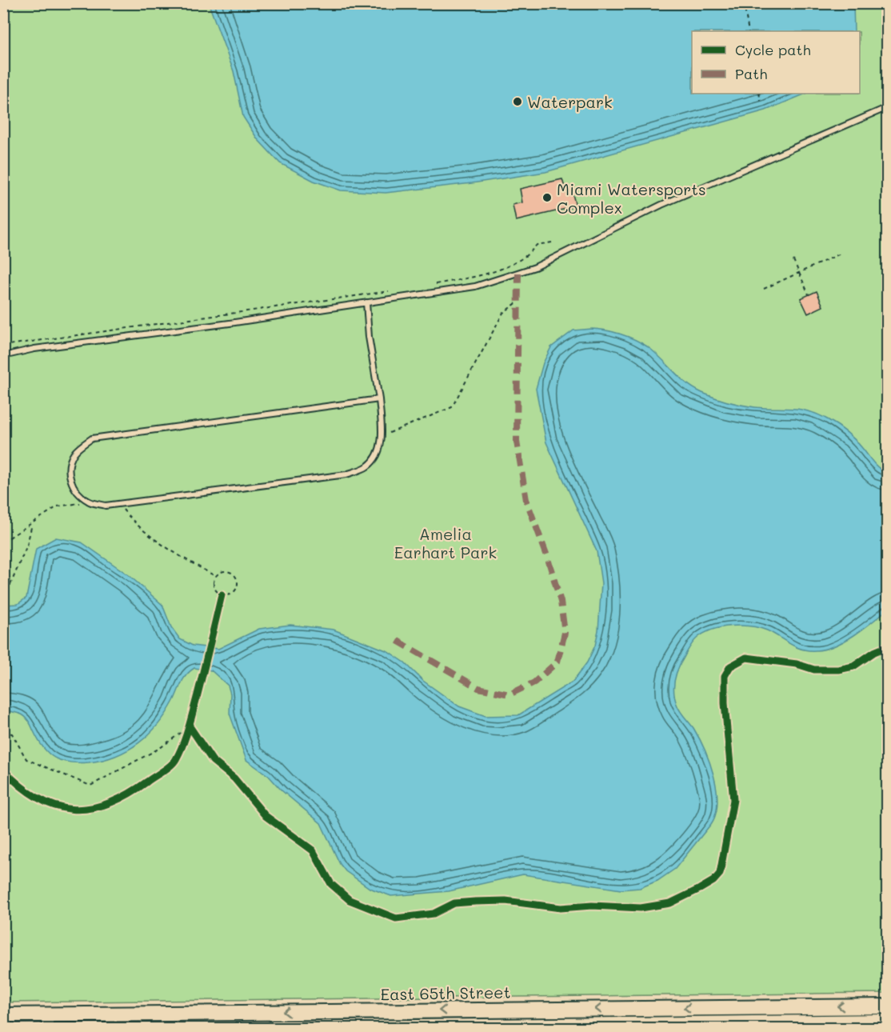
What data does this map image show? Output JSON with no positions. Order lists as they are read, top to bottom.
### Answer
{
  "streets": {
    "main road": ["East 65th Street"]
  },
  "parks": ["Amelia Earhart Park"],
  "places": ["Waterpark", "Miami Watersports Complex"],
  "legend": ["Cycle path", "Path"]
}
